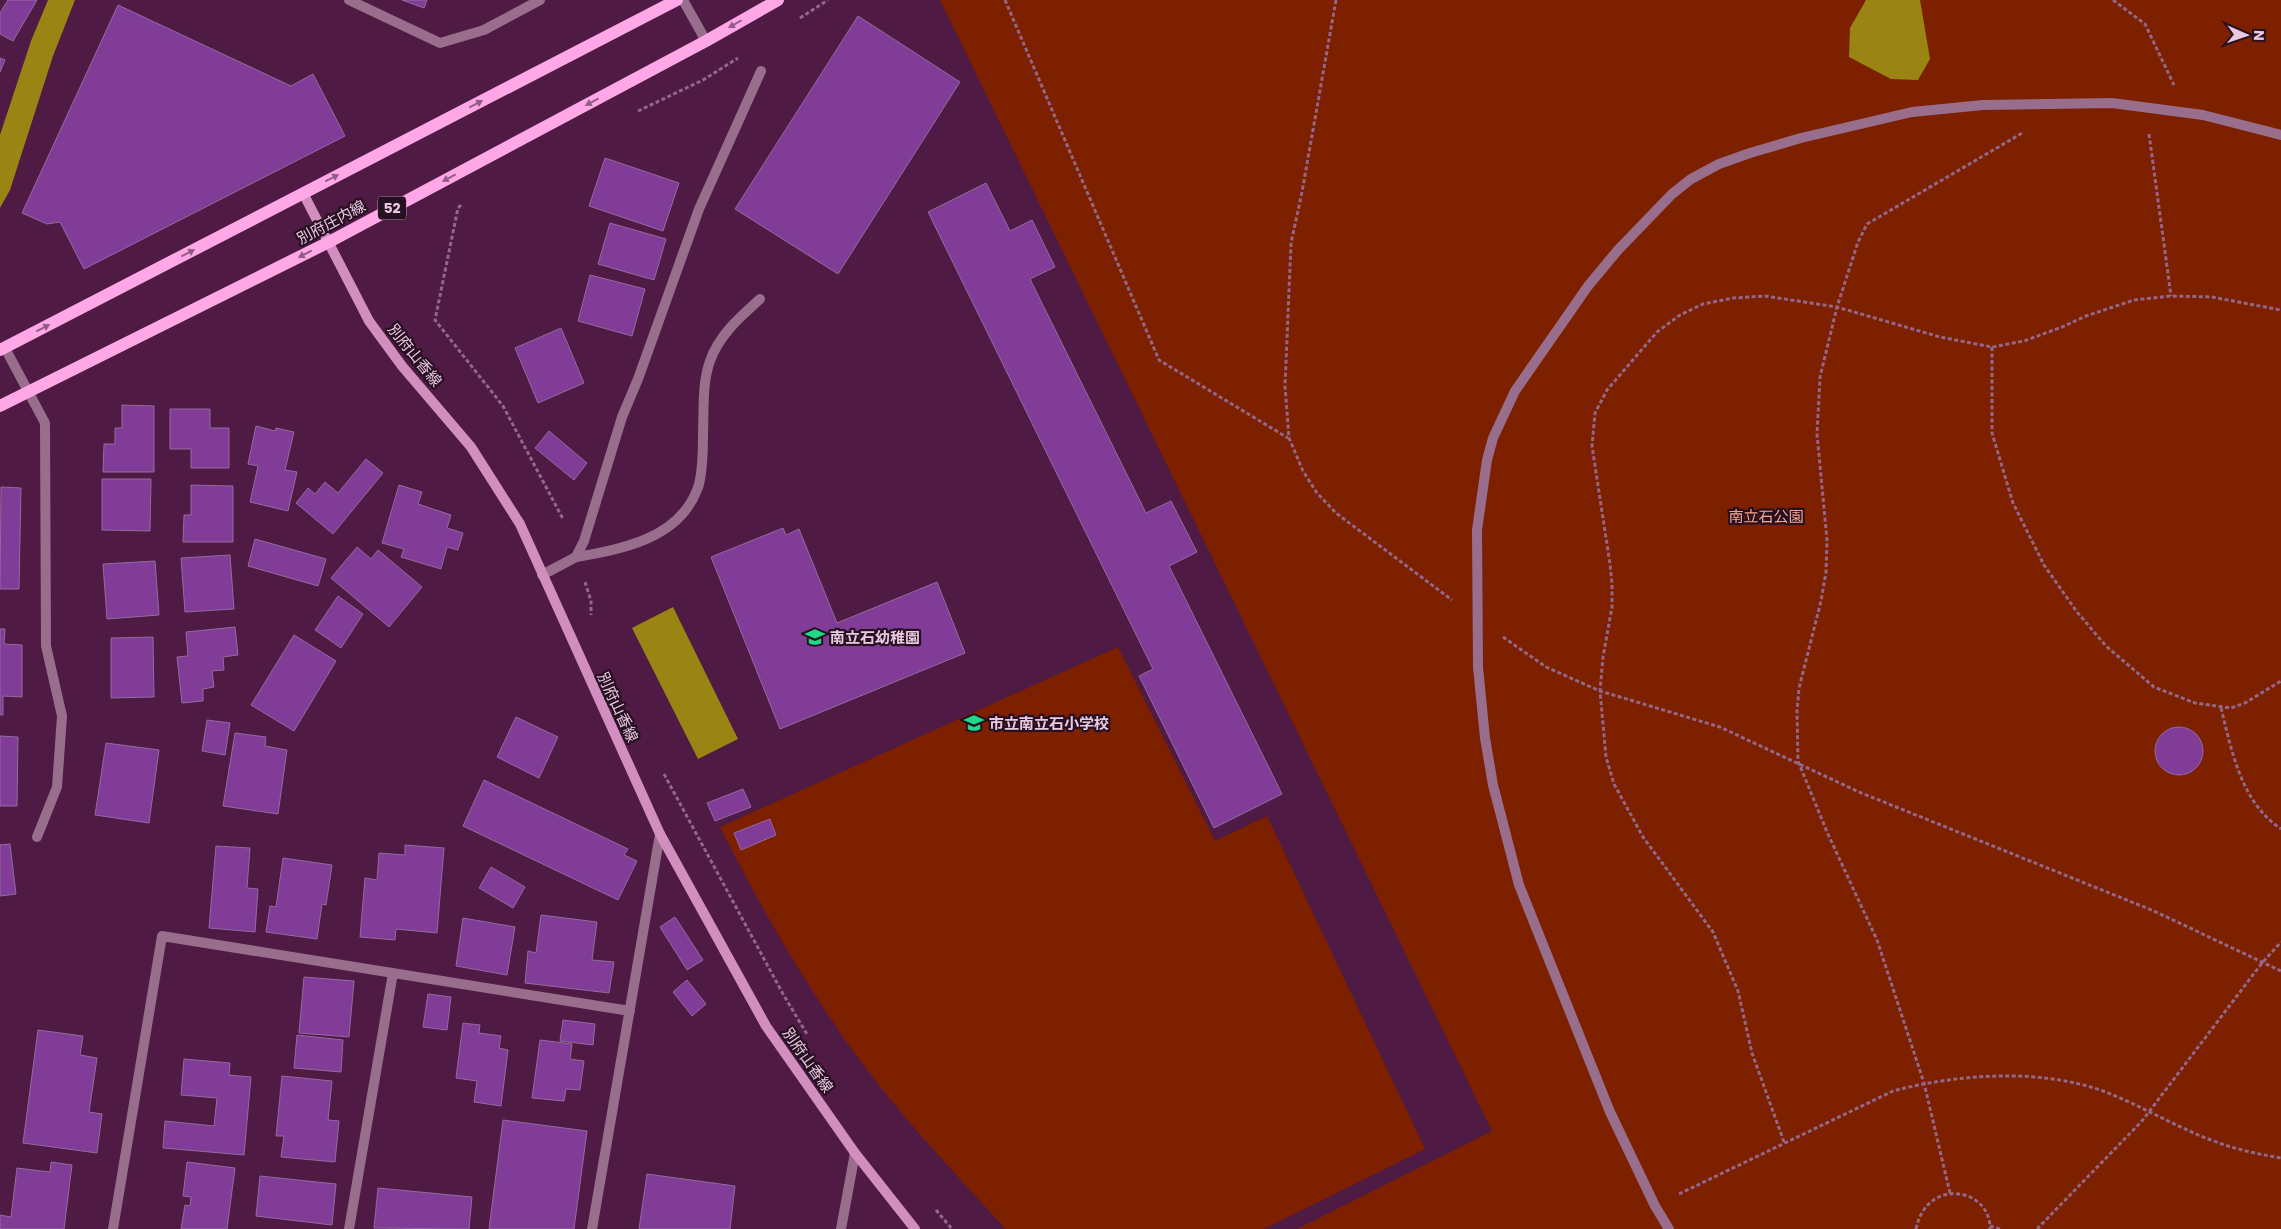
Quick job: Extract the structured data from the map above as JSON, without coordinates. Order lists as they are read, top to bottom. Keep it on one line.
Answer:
{"streets":{"main road":["52","別府庄内線","別府山香線"]},"crossings":[["別府庄内線","別府山香線"]],"parks":["南立石公園"],"places":{"school or university":["南立石幼稚園","市立南立石小学校"]},"north":"right"}
